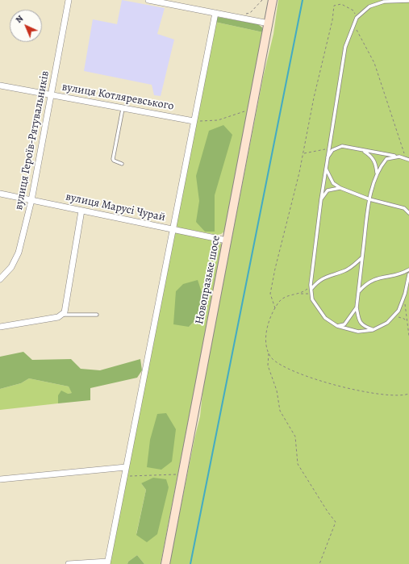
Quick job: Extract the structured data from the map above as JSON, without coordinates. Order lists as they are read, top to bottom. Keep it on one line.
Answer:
{"streets":{"main road":["Новопразьке шосе"],"street":["вулиця Котляревського","вулиця Героїв-Рятувальників","вулиця Марусі Чурай"]},"crossings":[["вулиця Котляревського","вулиця Героїв-Рятувальників"],["вулиця Героїв-Рятувальників","вулиця Марусі Чурай"],["вулиця Марусі Чурай","Новопразьке шосе"]],"north":"top left"}
